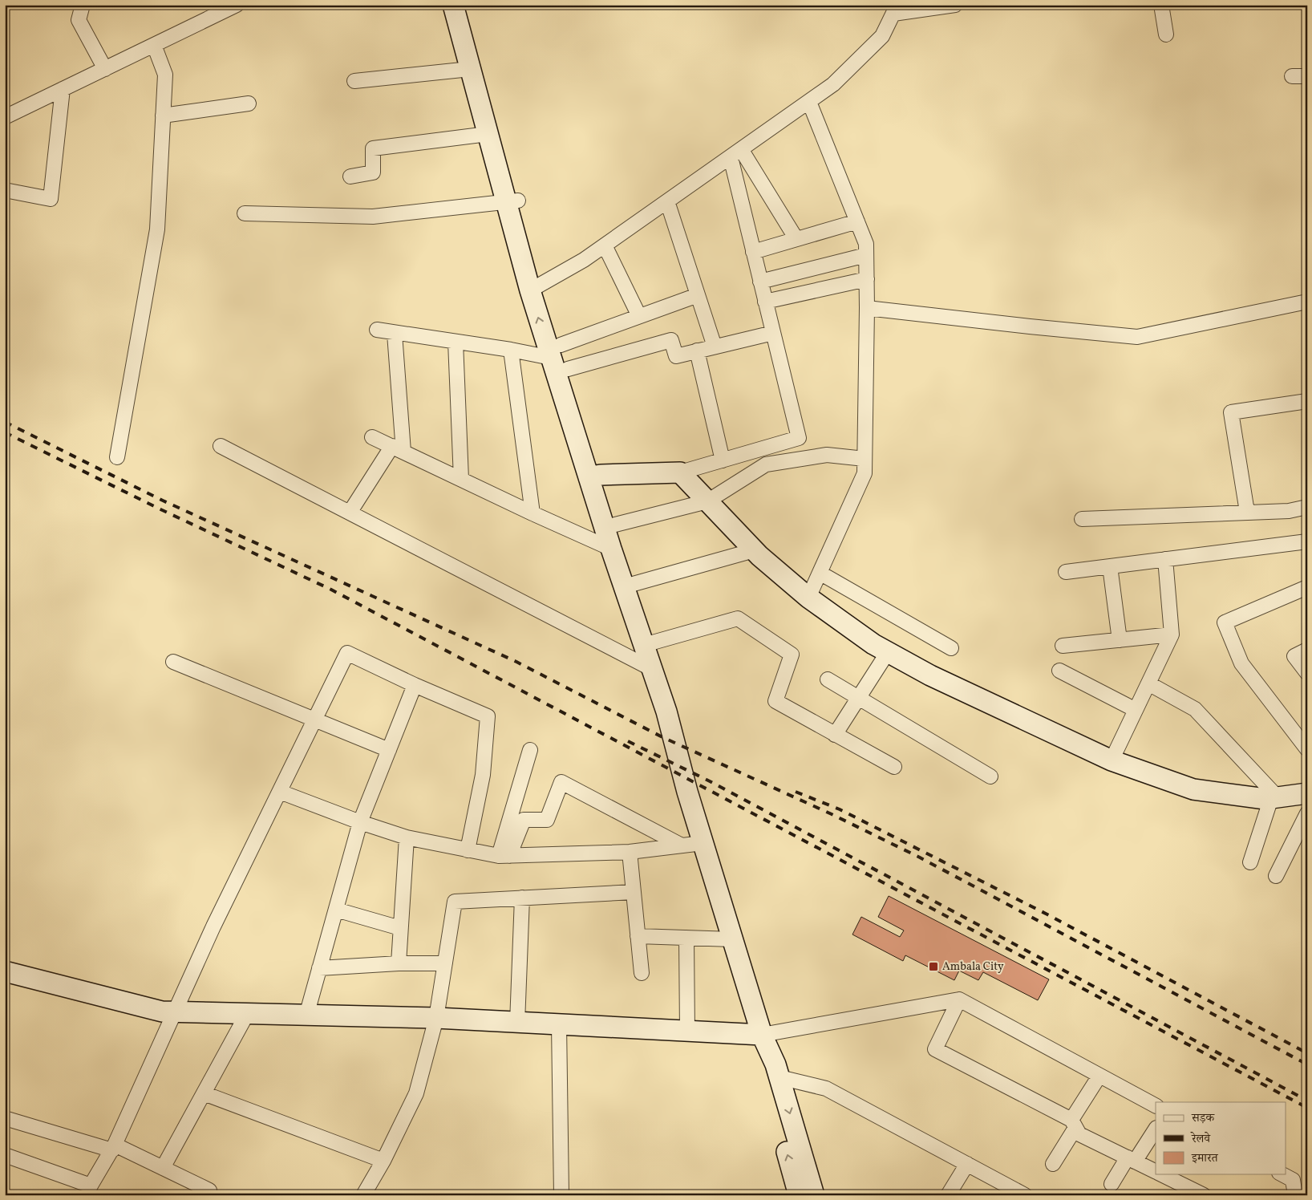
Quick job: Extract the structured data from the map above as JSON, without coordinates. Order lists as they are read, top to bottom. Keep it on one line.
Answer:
{"places":{"transit":["Ambala City"]},"legend":["सड़क","रेलवे","इमारत"]}
